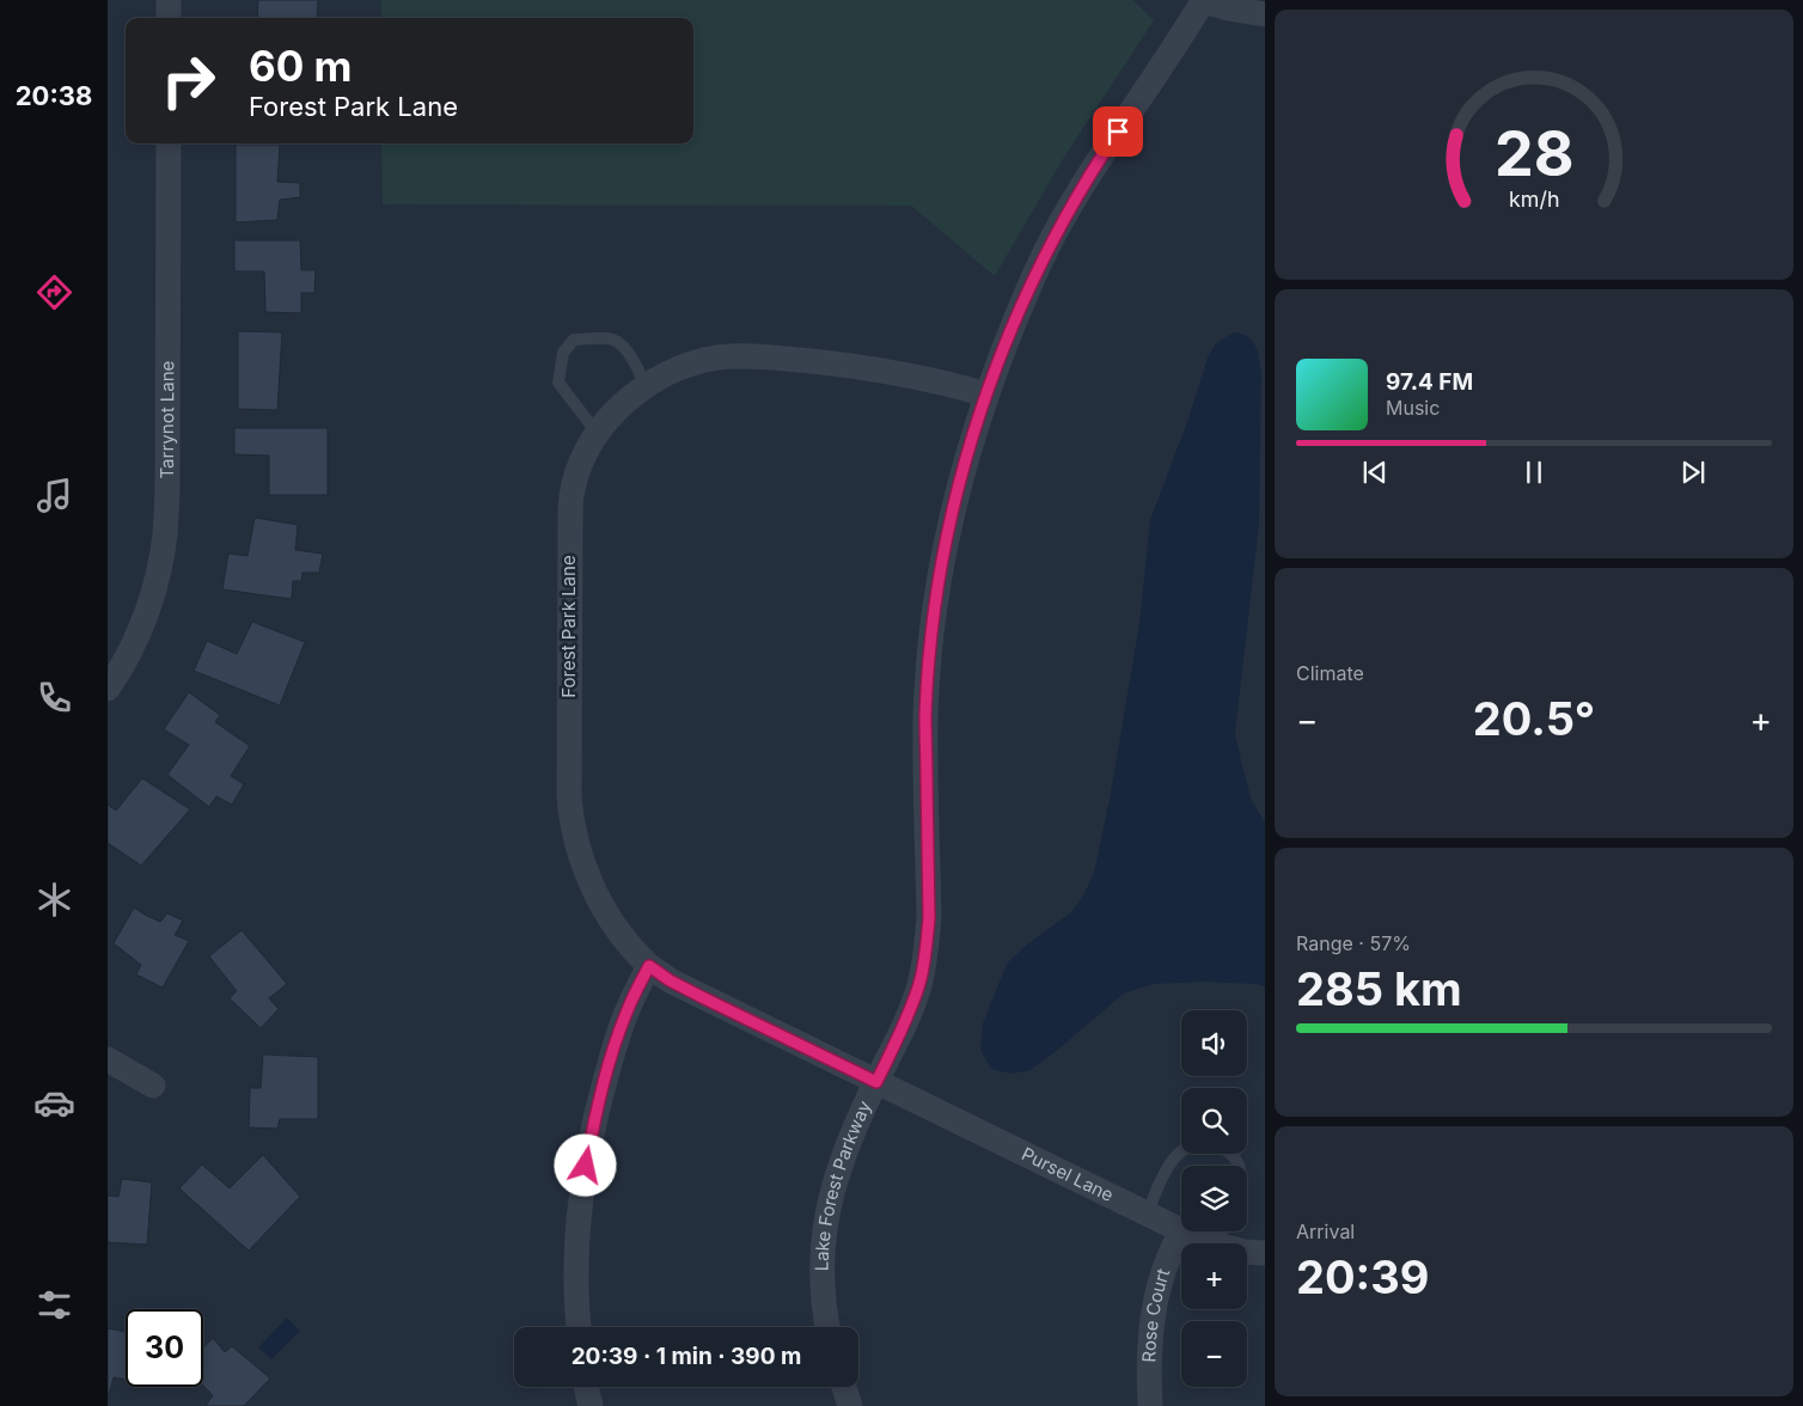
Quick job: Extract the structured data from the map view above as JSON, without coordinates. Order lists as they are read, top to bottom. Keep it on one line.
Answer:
{"streets":{"street":["Tarrynot Lane","Forest Park Lane","Pursel Lane","Lake Forest Parkway","Rose Court"]},"crossings":[["Forest Park Lane","Pursel Lane"],["Forest Park Lane","Lake Forest Parkway"],["Pursel Lane","Lake Forest Parkway"],["Pursel Lane","Rose Court"]],"page":{"tabs":"20:38","turn":["60 m","Forest Park Lane"],"song":["97.4 FM","Music"],"tile":["Climate",["Range · 57%","285 km"],["Arrival","20:39"]],"heat":["−","20.5°","+"],"map_buttons":["+","−"],"limit":"30","trip":"20:39 · 1 min · 390 m","gauge":["28","km/h"]}}
